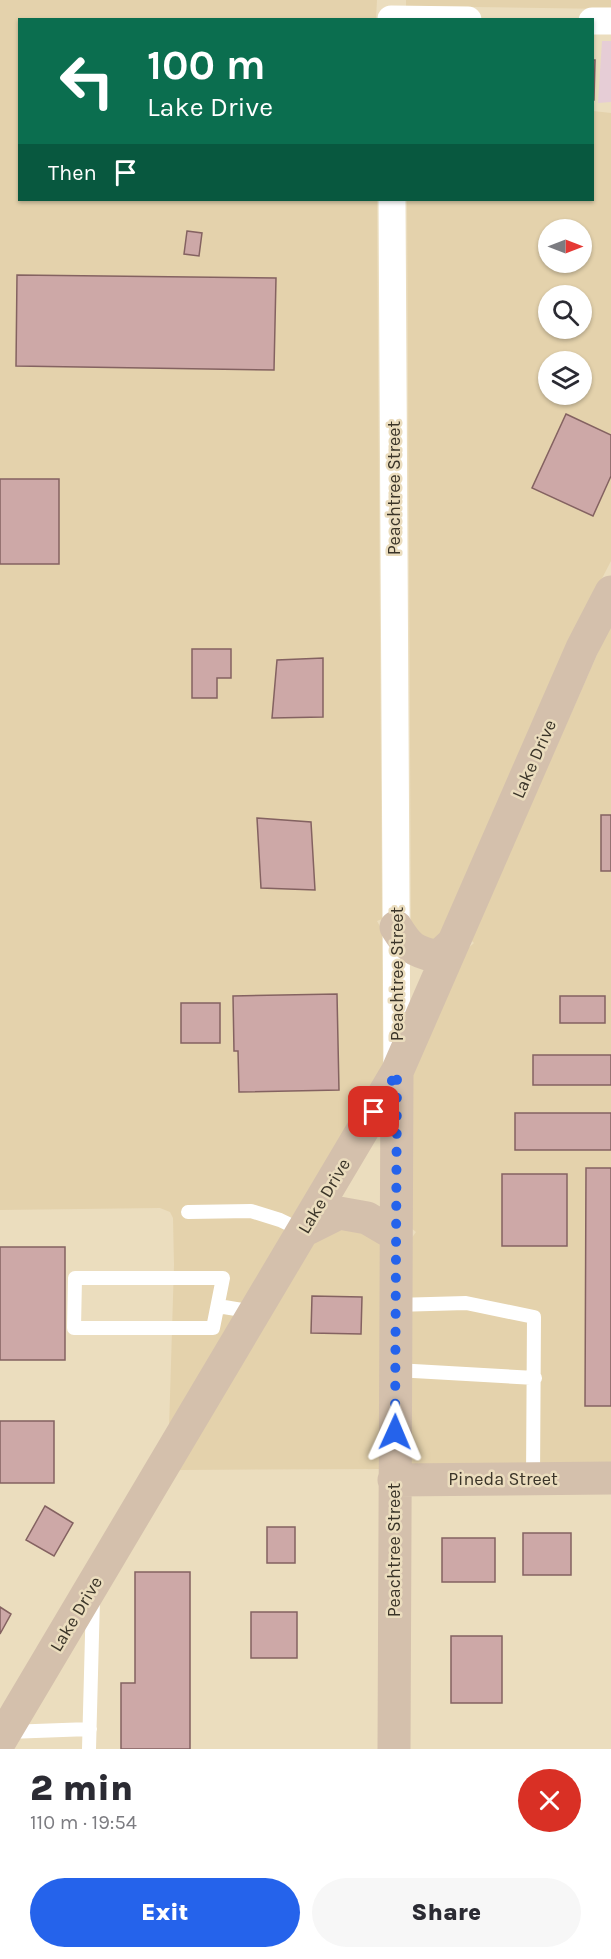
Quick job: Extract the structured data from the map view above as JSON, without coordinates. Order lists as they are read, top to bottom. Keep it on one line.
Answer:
{"streets":{"street":["Peachtree Street","Lake Drive","Pineda Street"]},"crossings":[["Peachtree Street","Lake Drive"],["Peachtree Street","Pineda Street"]],"north":"right","page":{"turn":["100 m","Lake Drive"],"then":"Then","heading":["2 min","110 m · 19:54"],"buttons":["Exit","Share"]}}
